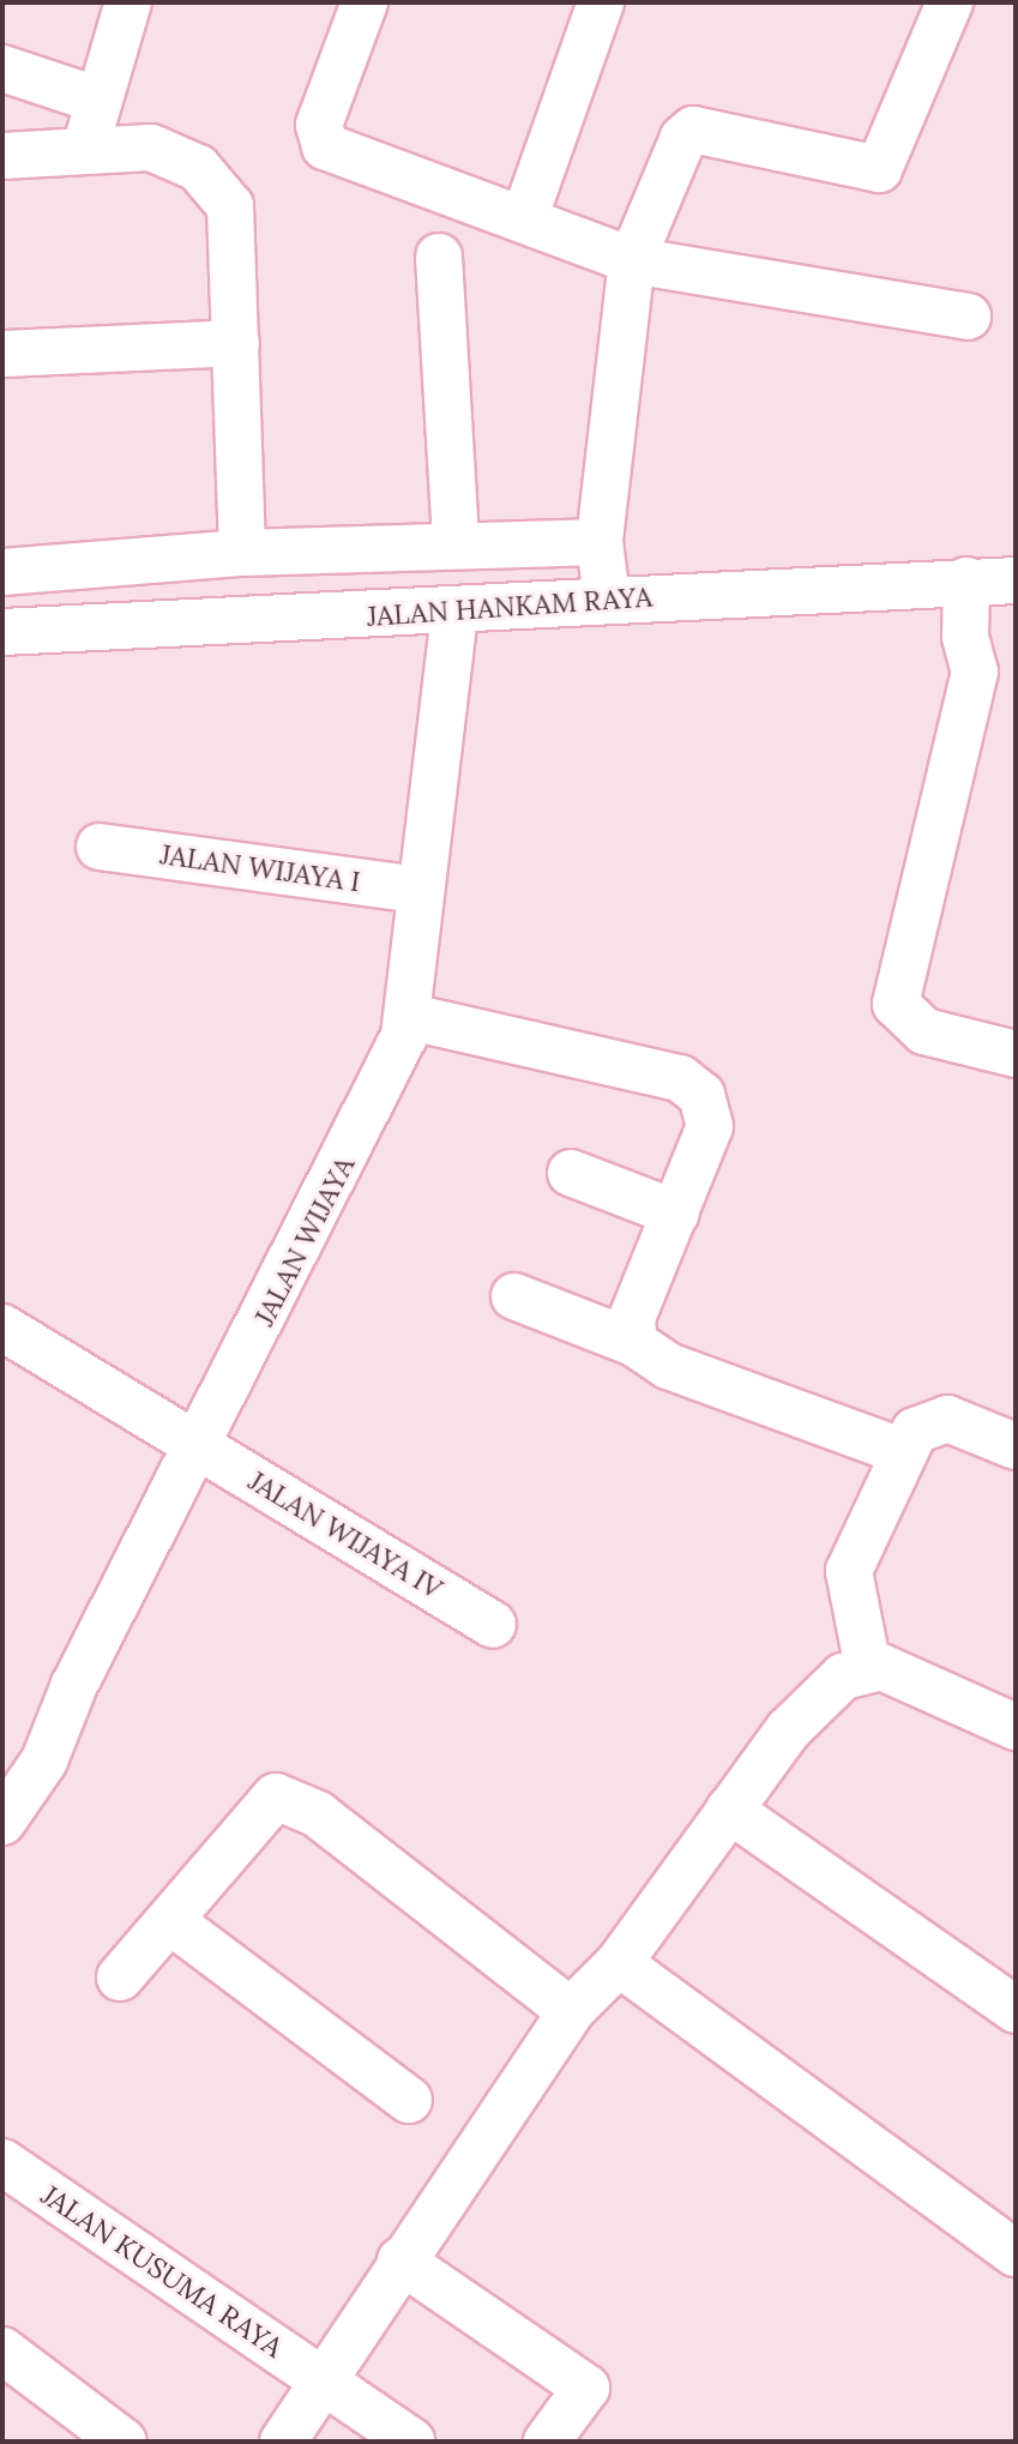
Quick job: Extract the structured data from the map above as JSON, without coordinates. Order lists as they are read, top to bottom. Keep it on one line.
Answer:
{"streets":{"street":["JALAN HANKAM RAYA","JALAN WIJAYA I","JALAN WIJAYA","JALAN WIJAYA IV","JALAN KUSUMA RAYA"]},"crossings":[["JALAN HANKAM RAYA","JALAN WIJAYA"],["JALAN WIJAYA I","JALAN WIJAYA"],["JALAN WIJAYA","JALAN WIJAYA IV"]]}
